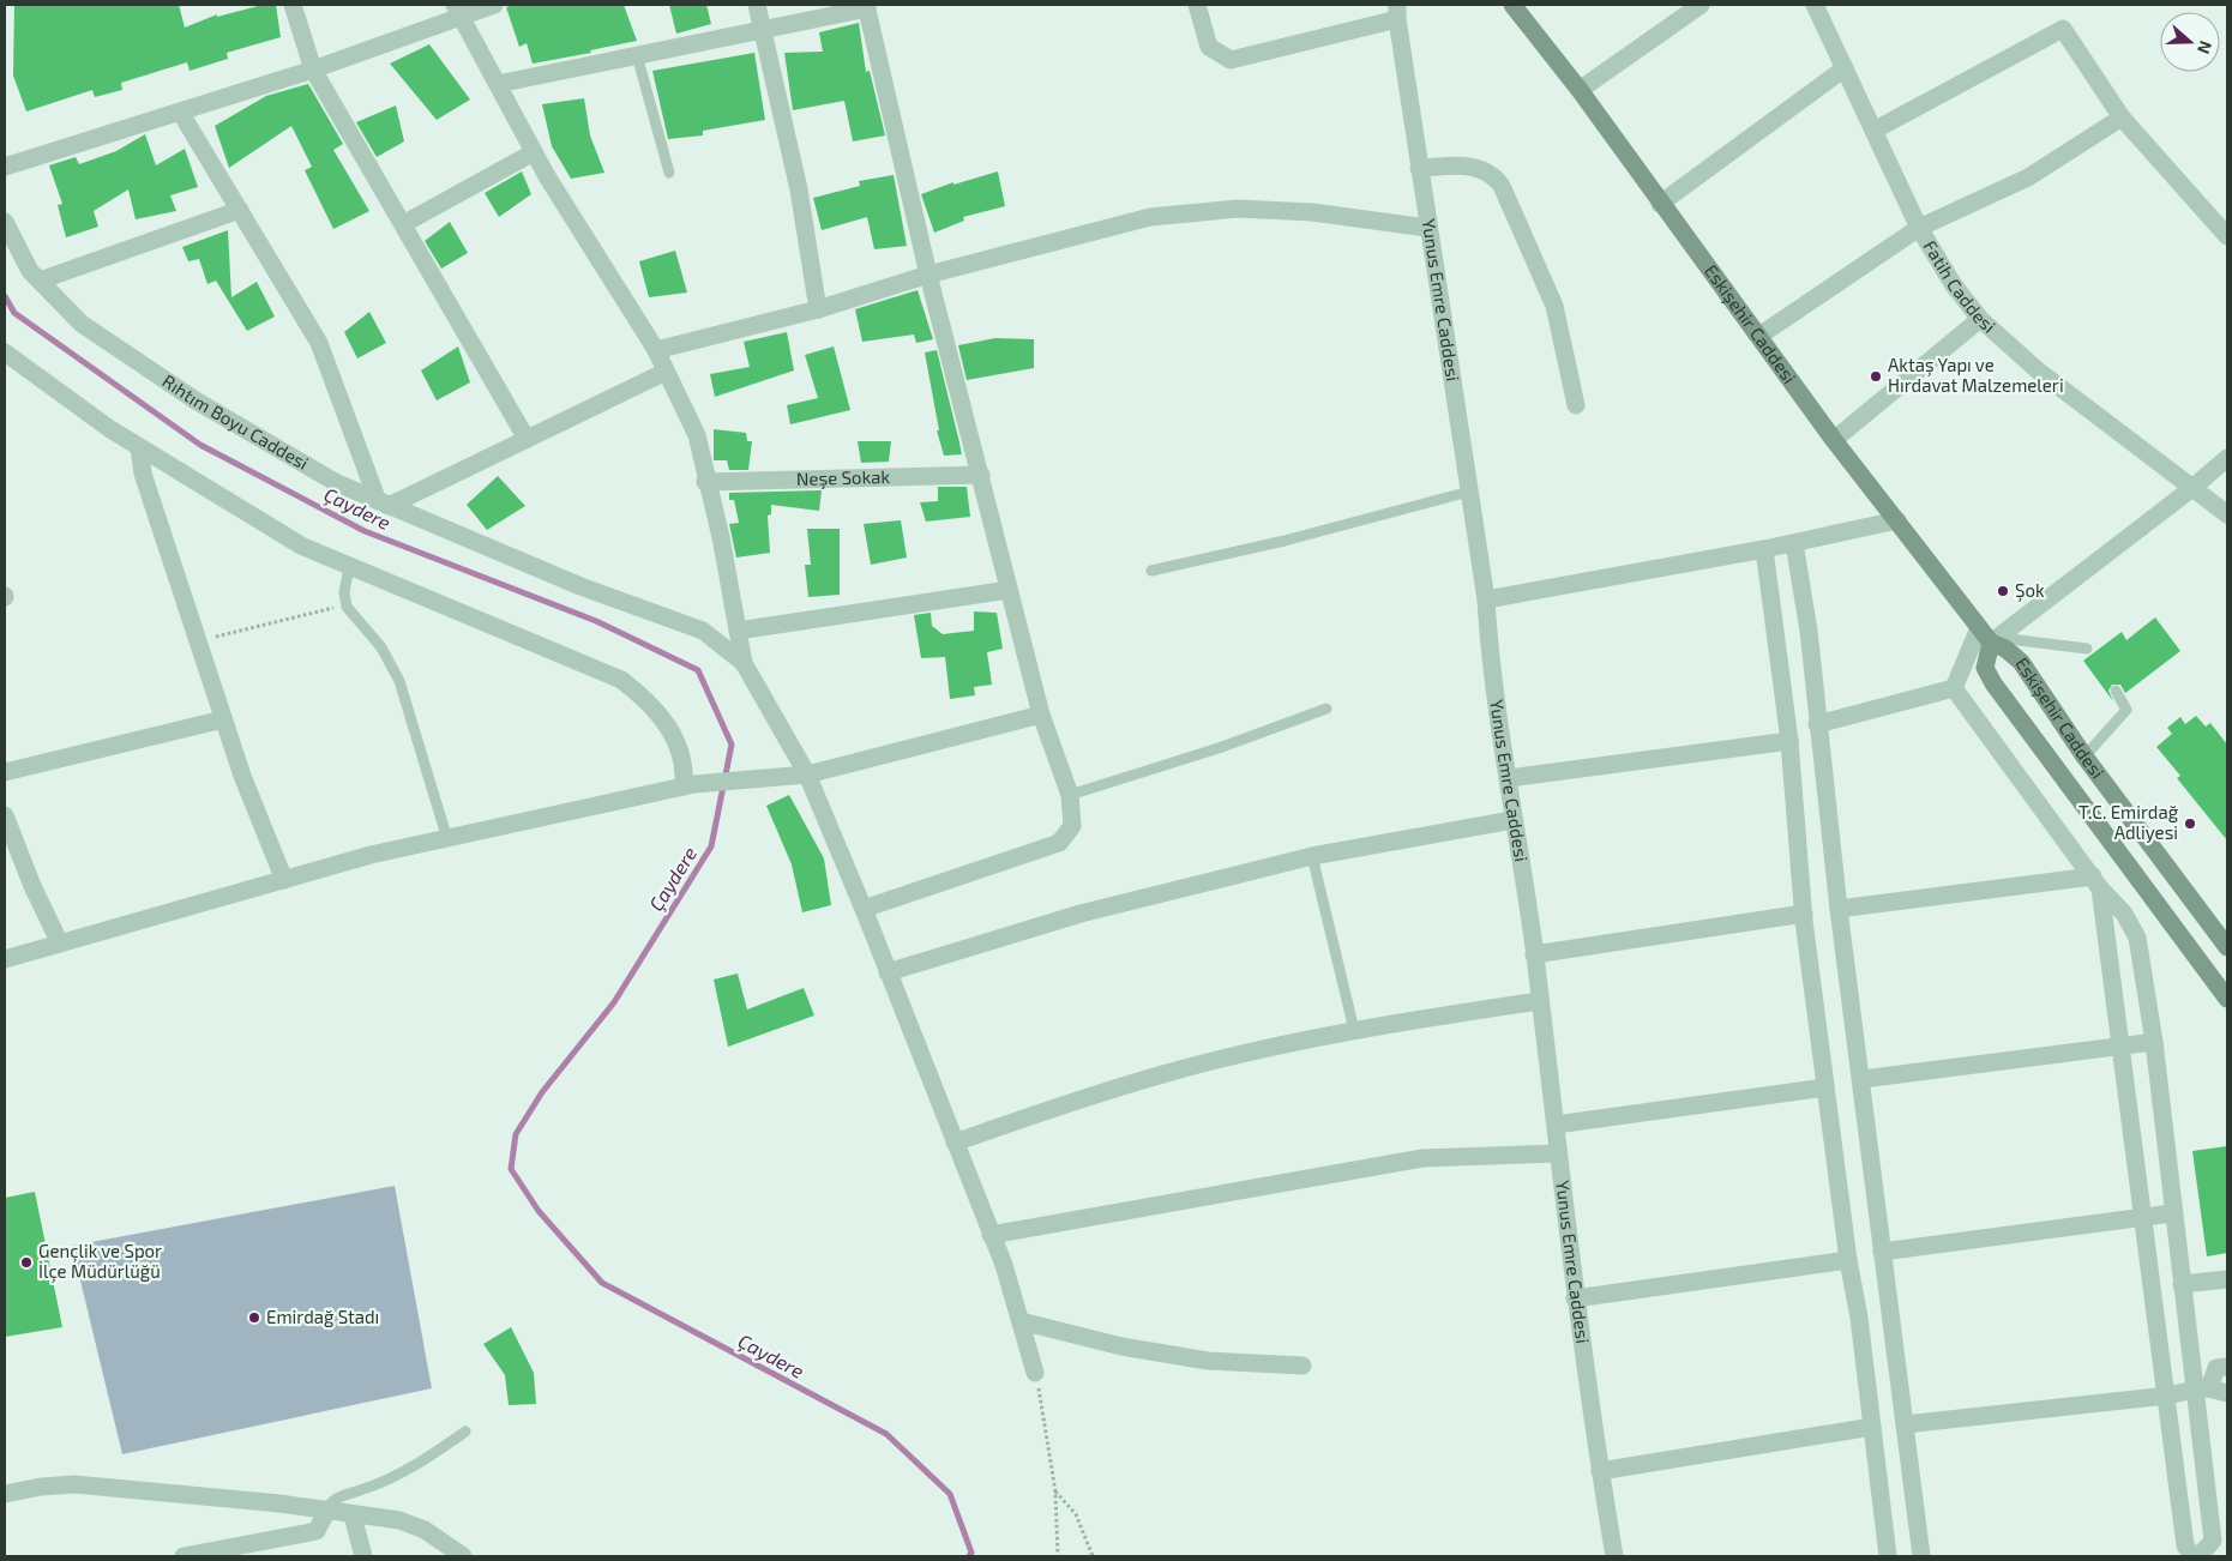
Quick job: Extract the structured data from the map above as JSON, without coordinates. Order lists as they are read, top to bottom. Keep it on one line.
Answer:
{"streets":{"main road":["Eskişehir Caddesi"],"street":["Fatih Caddesi","Yunus Emre Caddesi","Rıhtım Boyu Caddesi","Neşe Sokak"]},"water":["Çaydere"],"places":["Aktaş Yapı ve Hırdavat Malzemeleri","Şok","T.C. Emirdağ Adliyesi","Gençlik ve Spor İlçe Müdürlüğü","Emirdağ Stadı"],"north":"right"}
